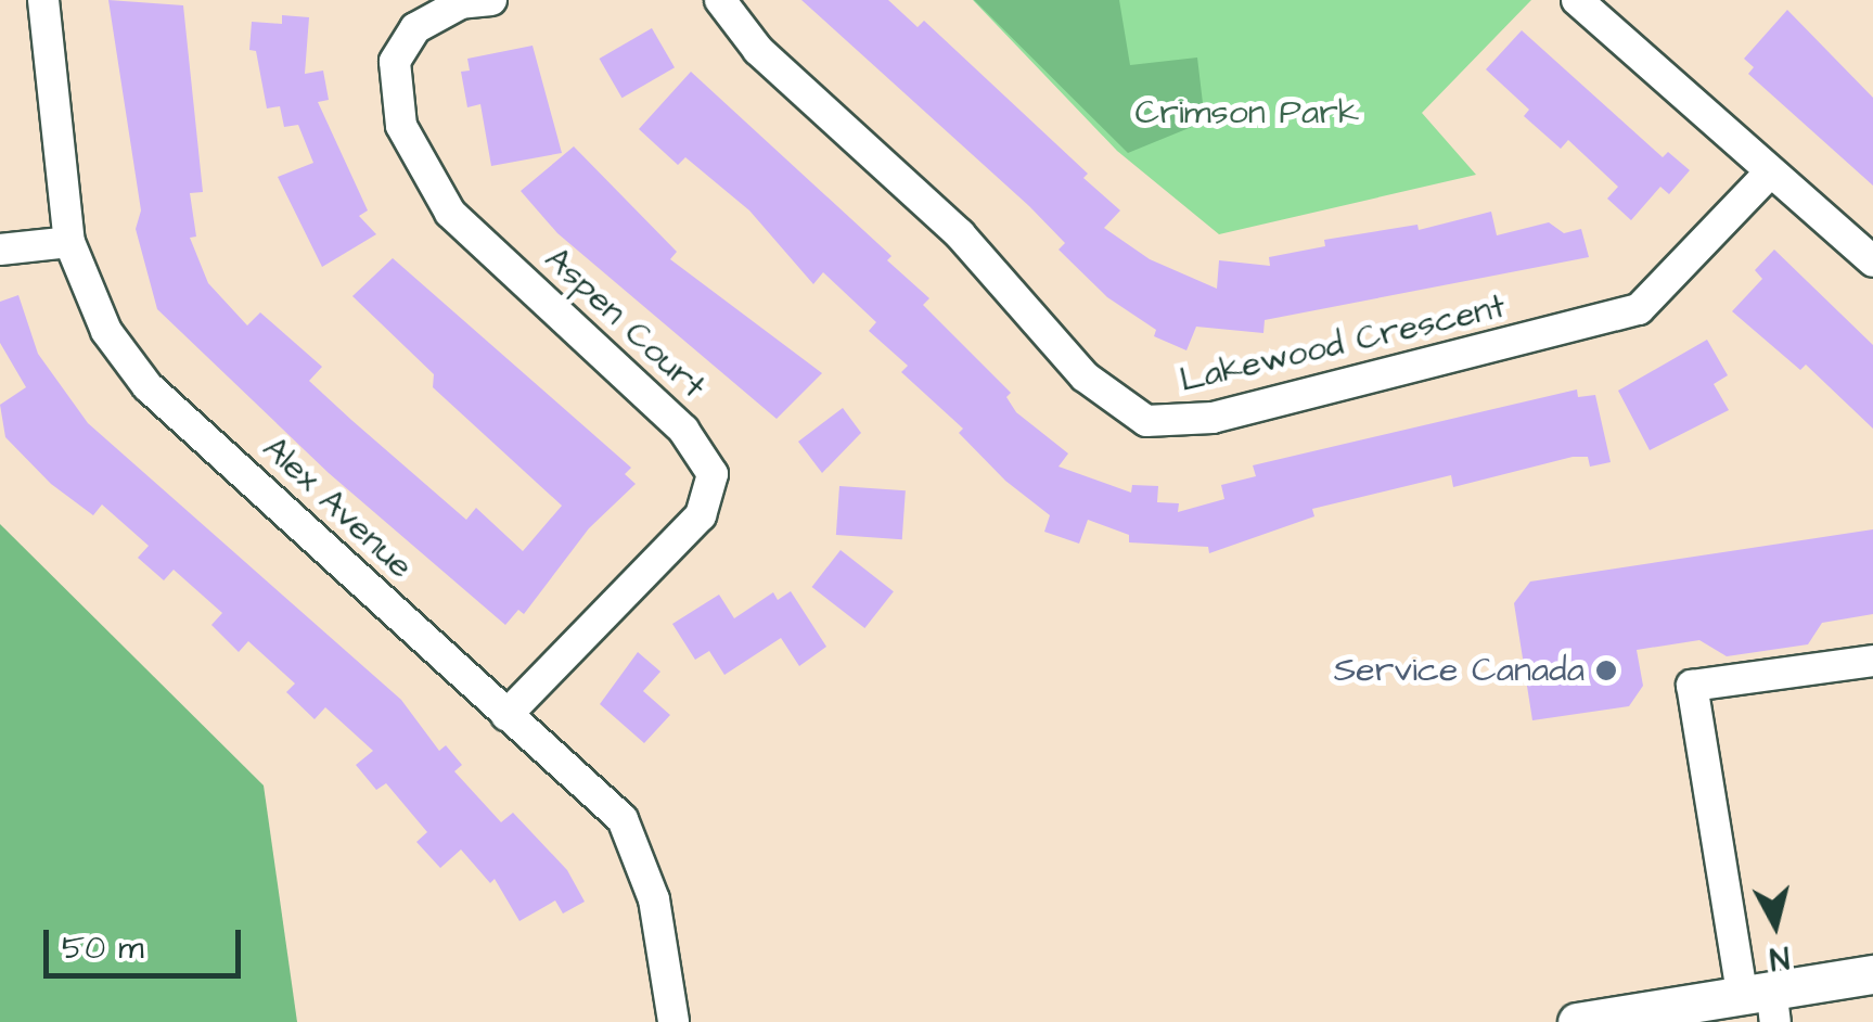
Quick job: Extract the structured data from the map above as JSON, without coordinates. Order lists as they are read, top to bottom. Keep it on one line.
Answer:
{"streets":{"street":["Aspen Court","Lakewood Crescent","Alex Avenue"]},"crossings":[["Aspen Court","Alex Avenue"]],"parks":["Crimson Park"],"places":["Service Canada"],"scale_bar":"50 m","north":"bottom"}
